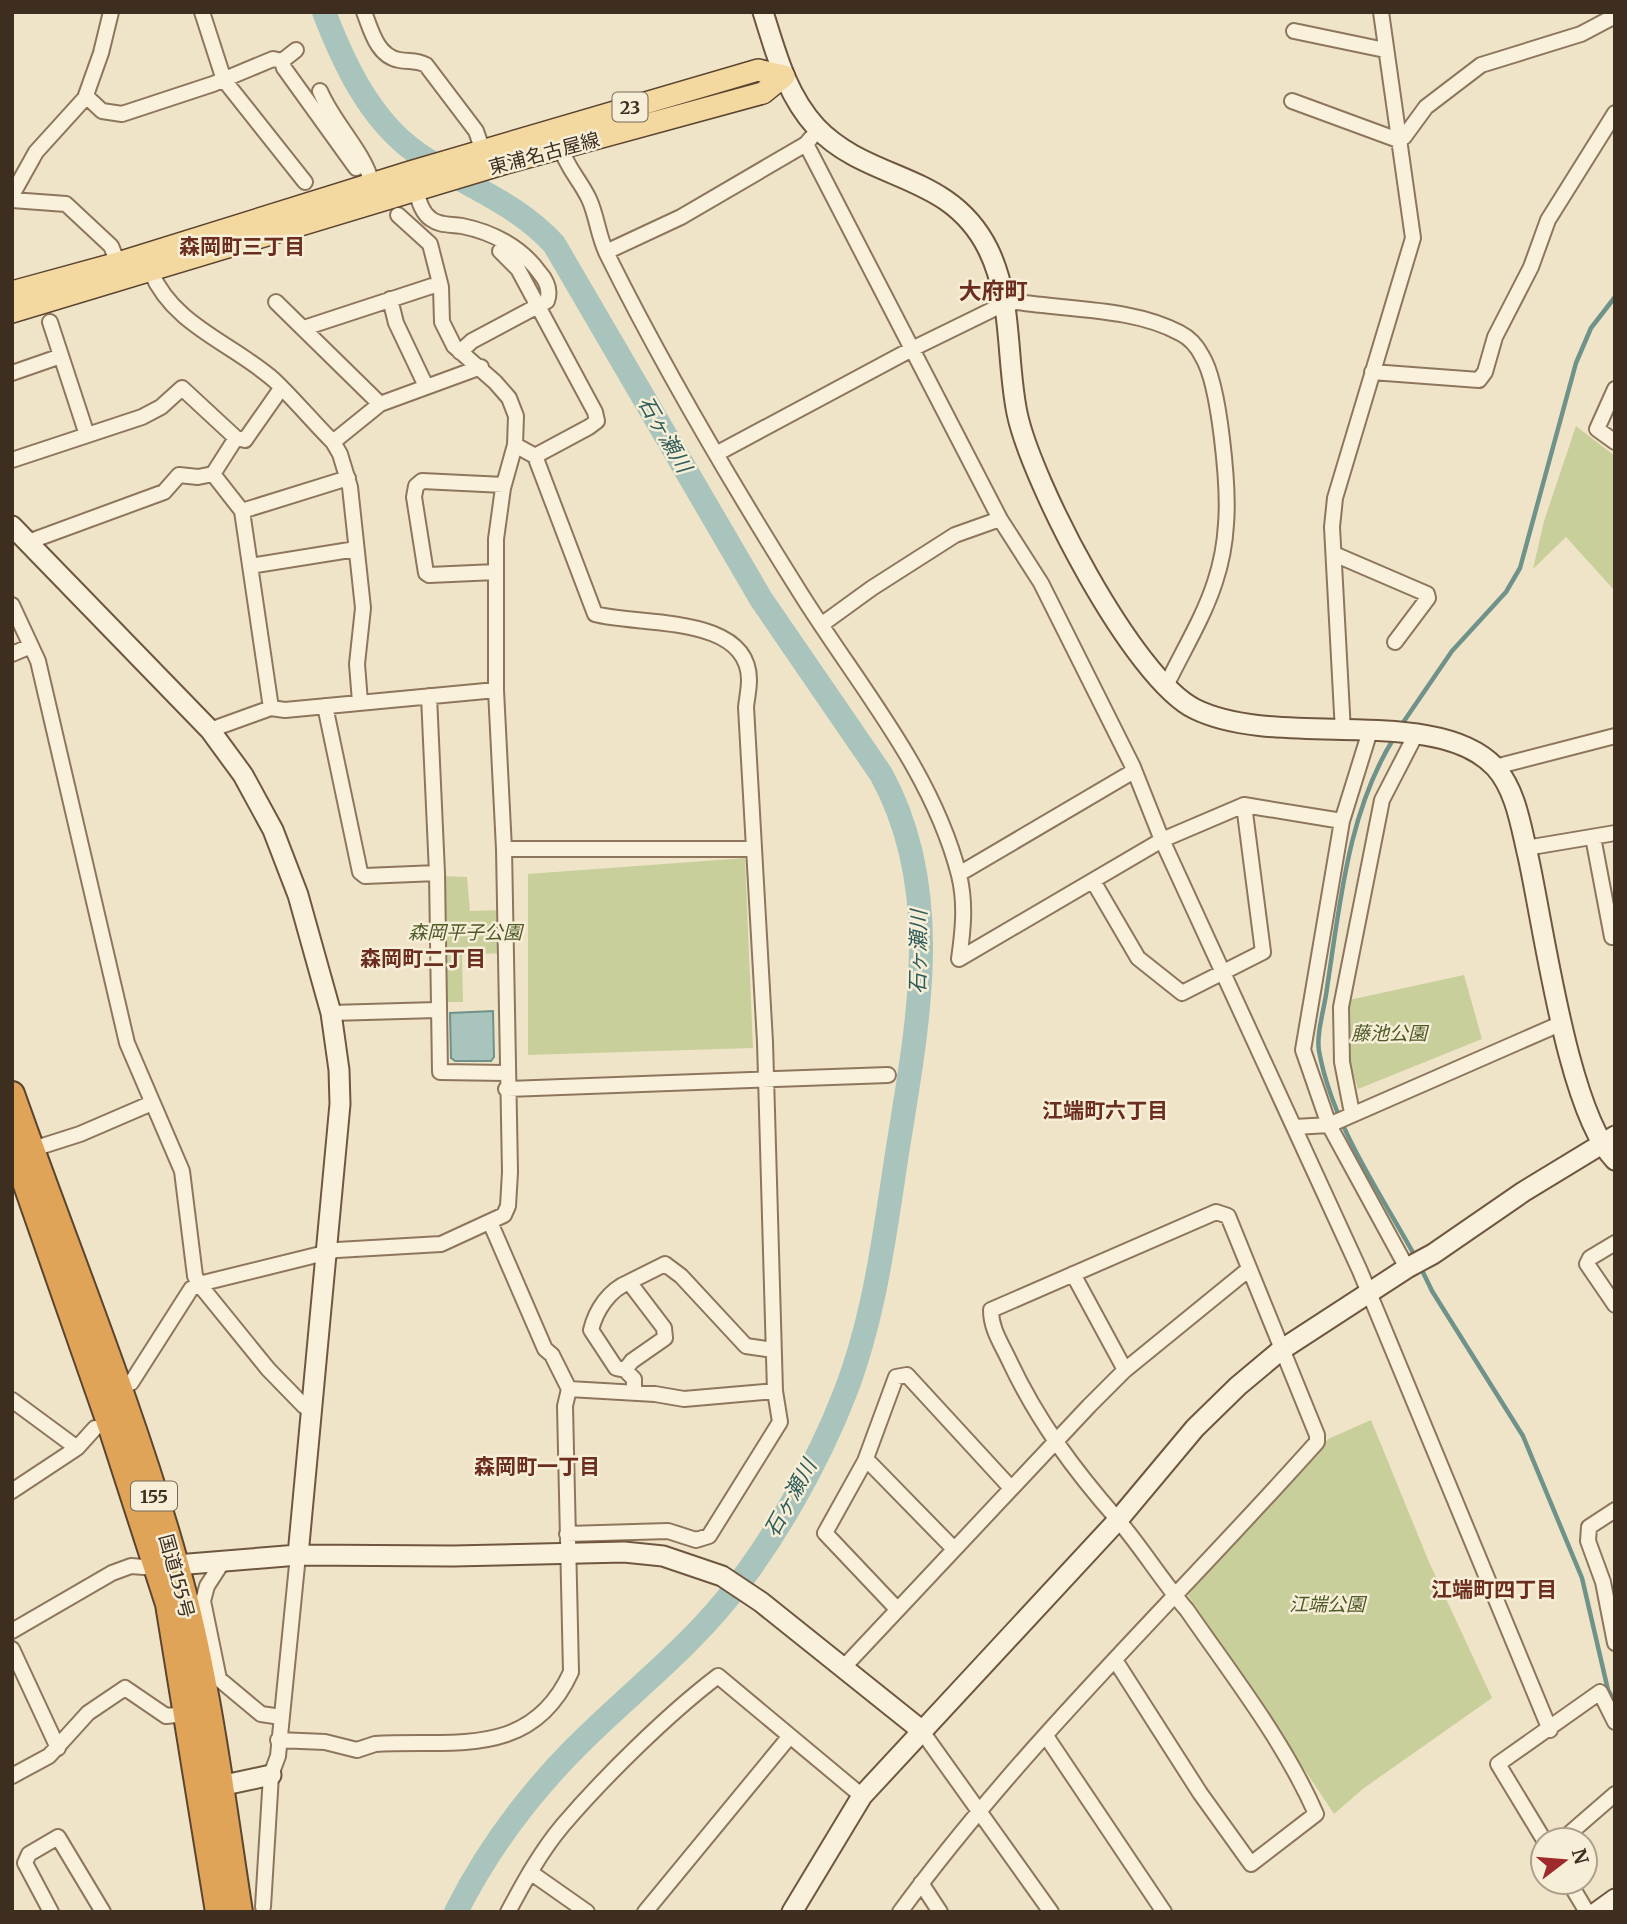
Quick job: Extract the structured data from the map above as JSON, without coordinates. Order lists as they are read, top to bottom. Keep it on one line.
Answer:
{"streets":{"highway":["155","国道155号"],"main road":["23","東浦名古屋線"]},"districts":["森岡町三丁目","大府町","森岡町二丁目","江端町六丁目","森岡町一丁目","江端町四丁目"],"water":["石ヶ瀬川"],"parks":["森岡平子公園","藤池公園","江端公園"],"north":"right"}
